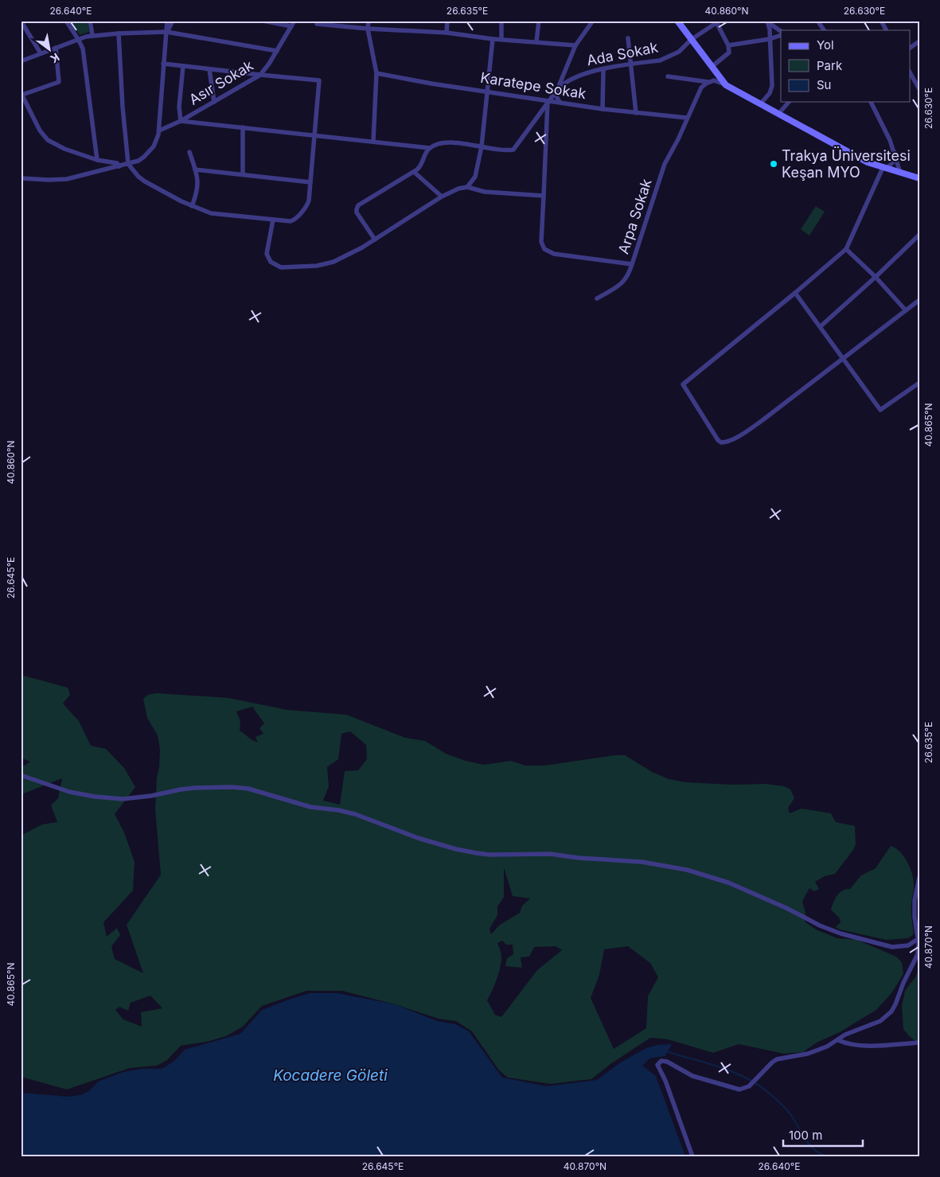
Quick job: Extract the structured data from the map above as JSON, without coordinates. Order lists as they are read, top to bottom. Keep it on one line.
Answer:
{"streets":{"street":["Ada Sokak","Asır Sokak","Karatepe Sokak","Arpa Sokak"]},"crossings":[["Karatepe Sokak","Arpa Sokak"]],"water":["Kocadere Göleti"],"places":["Trakya Üniversitesi Keşan MYO"],"legend":["Yol","Park","Su"],"scale_bar":"100 m","north":"bottom right","coordinates":["26.640°E","26.635°E","40.860°N","26.630°E","40.865°N","26.645°E","40.870°N"]}
